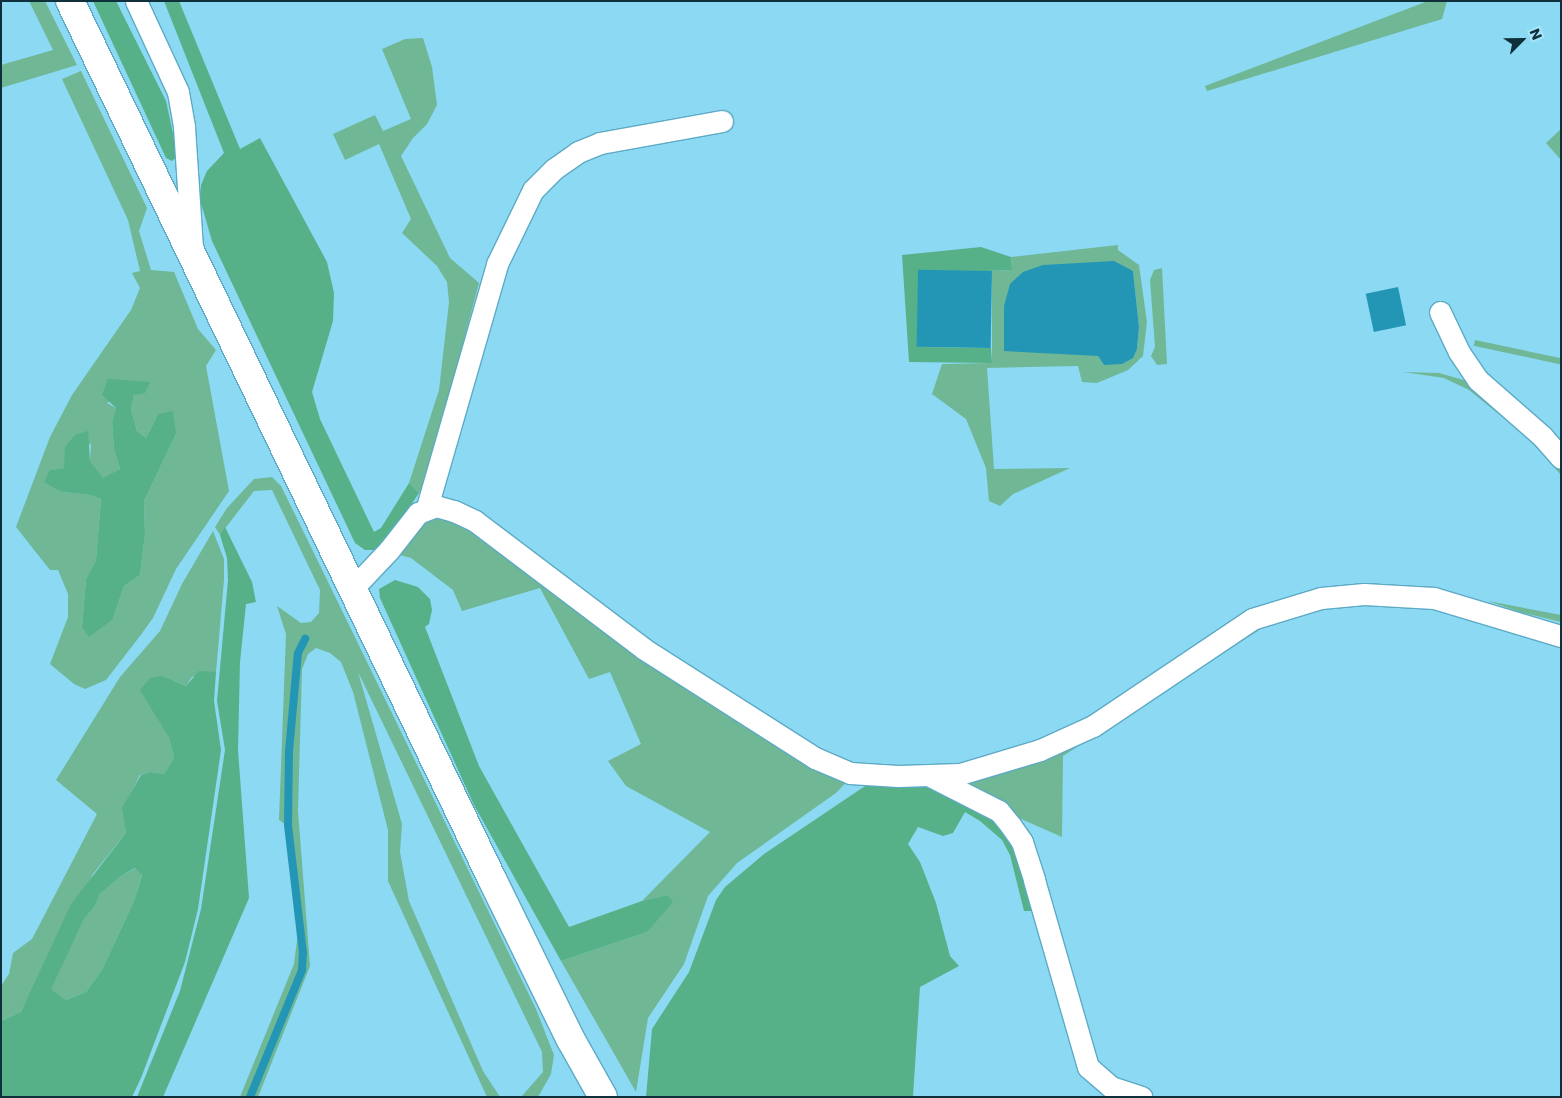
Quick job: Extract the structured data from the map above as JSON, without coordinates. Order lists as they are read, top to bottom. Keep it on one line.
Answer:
{"north":"top right"}
